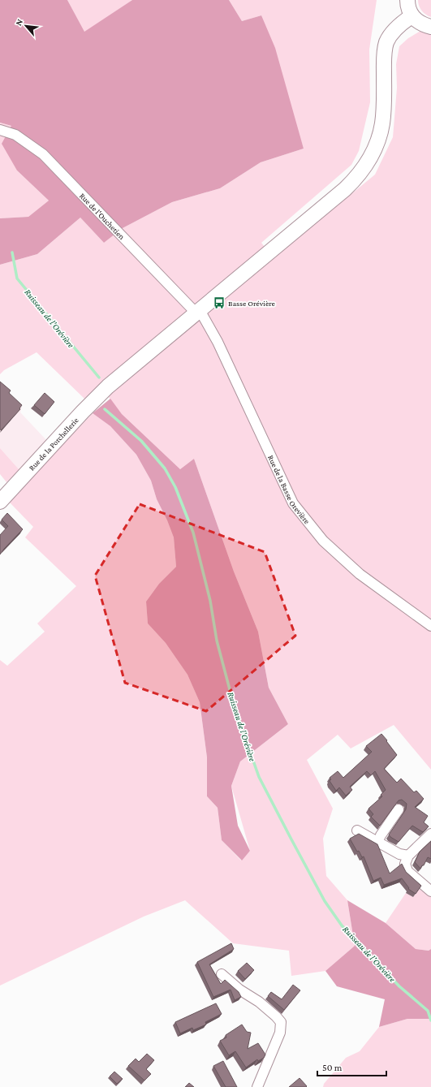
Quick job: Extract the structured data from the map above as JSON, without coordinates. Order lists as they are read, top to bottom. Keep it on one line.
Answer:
{"streets":{"street":["Rue de l'Ouchetien","Rue de la Porchellerie","Rue de la Basse Orevière"]},"crossings":[["Rue de l'Ouchetien","Rue de la Porchellerie"],["Rue de l'Ouchetien","Rue de la Basse Orevière"],["Rue de la Porchellerie","Rue de la Basse Orevière"]],"water":["Ruisseau de l'Orévière"],"places":{"bus stop":["Basse Orévière"]},"scale_bar":"50 m","north":"top left"}
